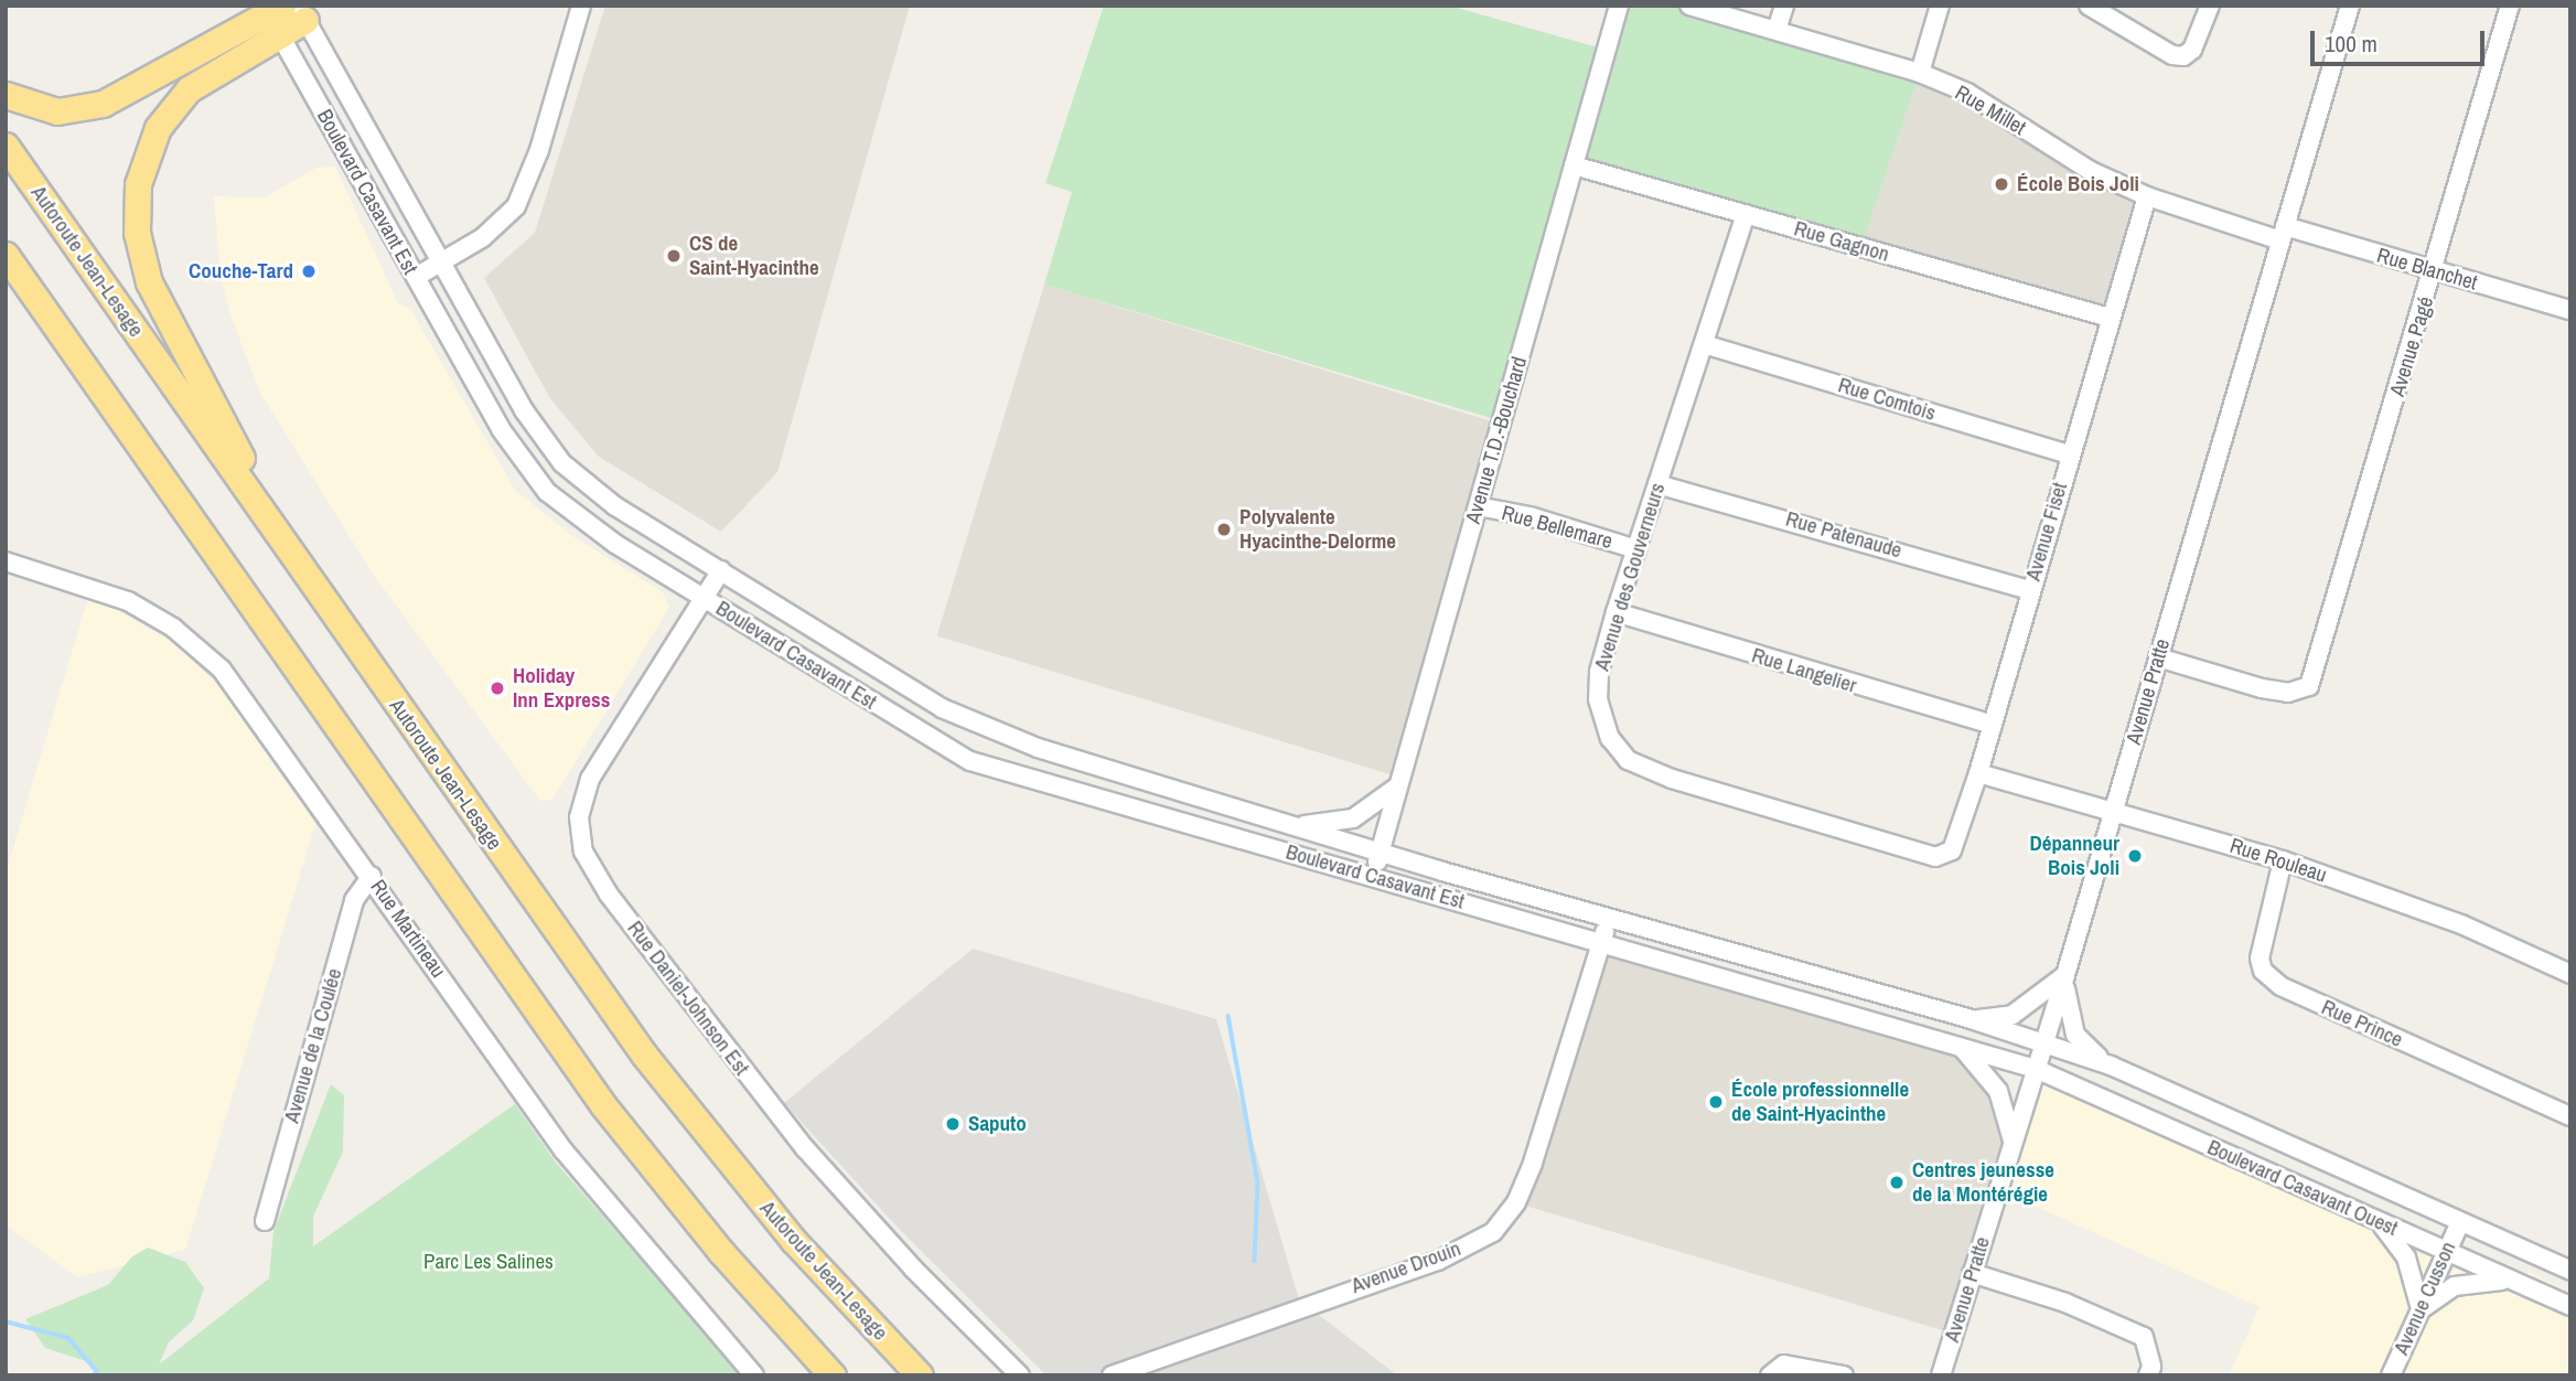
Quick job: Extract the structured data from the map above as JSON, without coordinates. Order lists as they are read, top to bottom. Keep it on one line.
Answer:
{"streets":{"highway":["Autoroute Jean-Lesage"],"street":["Rue Millet","Boulevard Casavant Est","Rue Gagnon","Rue Blanchet","Avenue Pagé","Rue Comtois","Avenue T.D.-Bouchard","Rue Bellemare","Avenue Fiset","Rue Patenaude","Avenue des Gouverneurs","Rue Langelier","Avenue Pratte","Rue Rouleau","Rue Martineau","Rue Daniel-Johnson Est","Rue Prince","Avenue de la Coulée","Boulevard Casavant Ouest","Avenue Drouin","Avenue Cusson"]},"crossings":[["Rue Millet","Rue Blanchet"],["Rue Millet","Avenue Fiset"],["Rue Millet","Avenue Pratte"],["Boulevard Casavant Est","Avenue T.D.-Bouchard"],["Boulevard Casavant Est","Avenue Pratte"],["Boulevard Casavant Est","Rue Daniel-Johnson Est"],["Boulevard Casavant Est","Boulevard Casavant Ouest"],["Boulevard Casavant Est","Avenue Drouin"],["Rue Gagnon","Avenue T.D.-Bouchard"],["Rue Gagnon","Avenue Fiset"],["Rue Gagnon","Avenue des Gouverneurs"],["Rue Blanchet","Avenue Pagé"],["Rue Blanchet","Avenue Pratte"],["Avenue Pagé","Avenue Pratte"],["Rue Comtois","Avenue Fiset"],["Rue Comtois","Avenue des Gouverneurs"],["Avenue T.D.-Bouchard","Rue Bellemare"],["Rue Bellemare","Avenue des Gouverneurs"],["Avenue Fiset","Rue Patenaude"],["Avenue Fiset","Avenue des Gouverneurs"],["Avenue Fiset","Rue Langelier"],["Avenue Fiset","Rue Rouleau"],["Rue Patenaude","Avenue des Gouverneurs"],["Avenue des Gouverneurs","Rue Langelier"],["Avenue Pratte","Rue Rouleau"],["Avenue Pratte","Boulevard Casavant Ouest"],["Rue Rouleau","Rue Prince"],["Rue Martineau","Avenue de la Coulée"],["Boulevard Casavant Ouest","Avenue Cusson"]],"parks":["Parc Les Salines"],"places":["École Bois Joli","CS de Saint-Hyacinthe","Couche-Tard","Polyvalente Hyacinthe-Delorme","Holiday Inn Express","Dépanneur Bois Joli","École professionnelle de Saint-Hyacinthe","Saputo","Centres jeunesse de la Montérégie"],"scale_bar":"100 m"}
